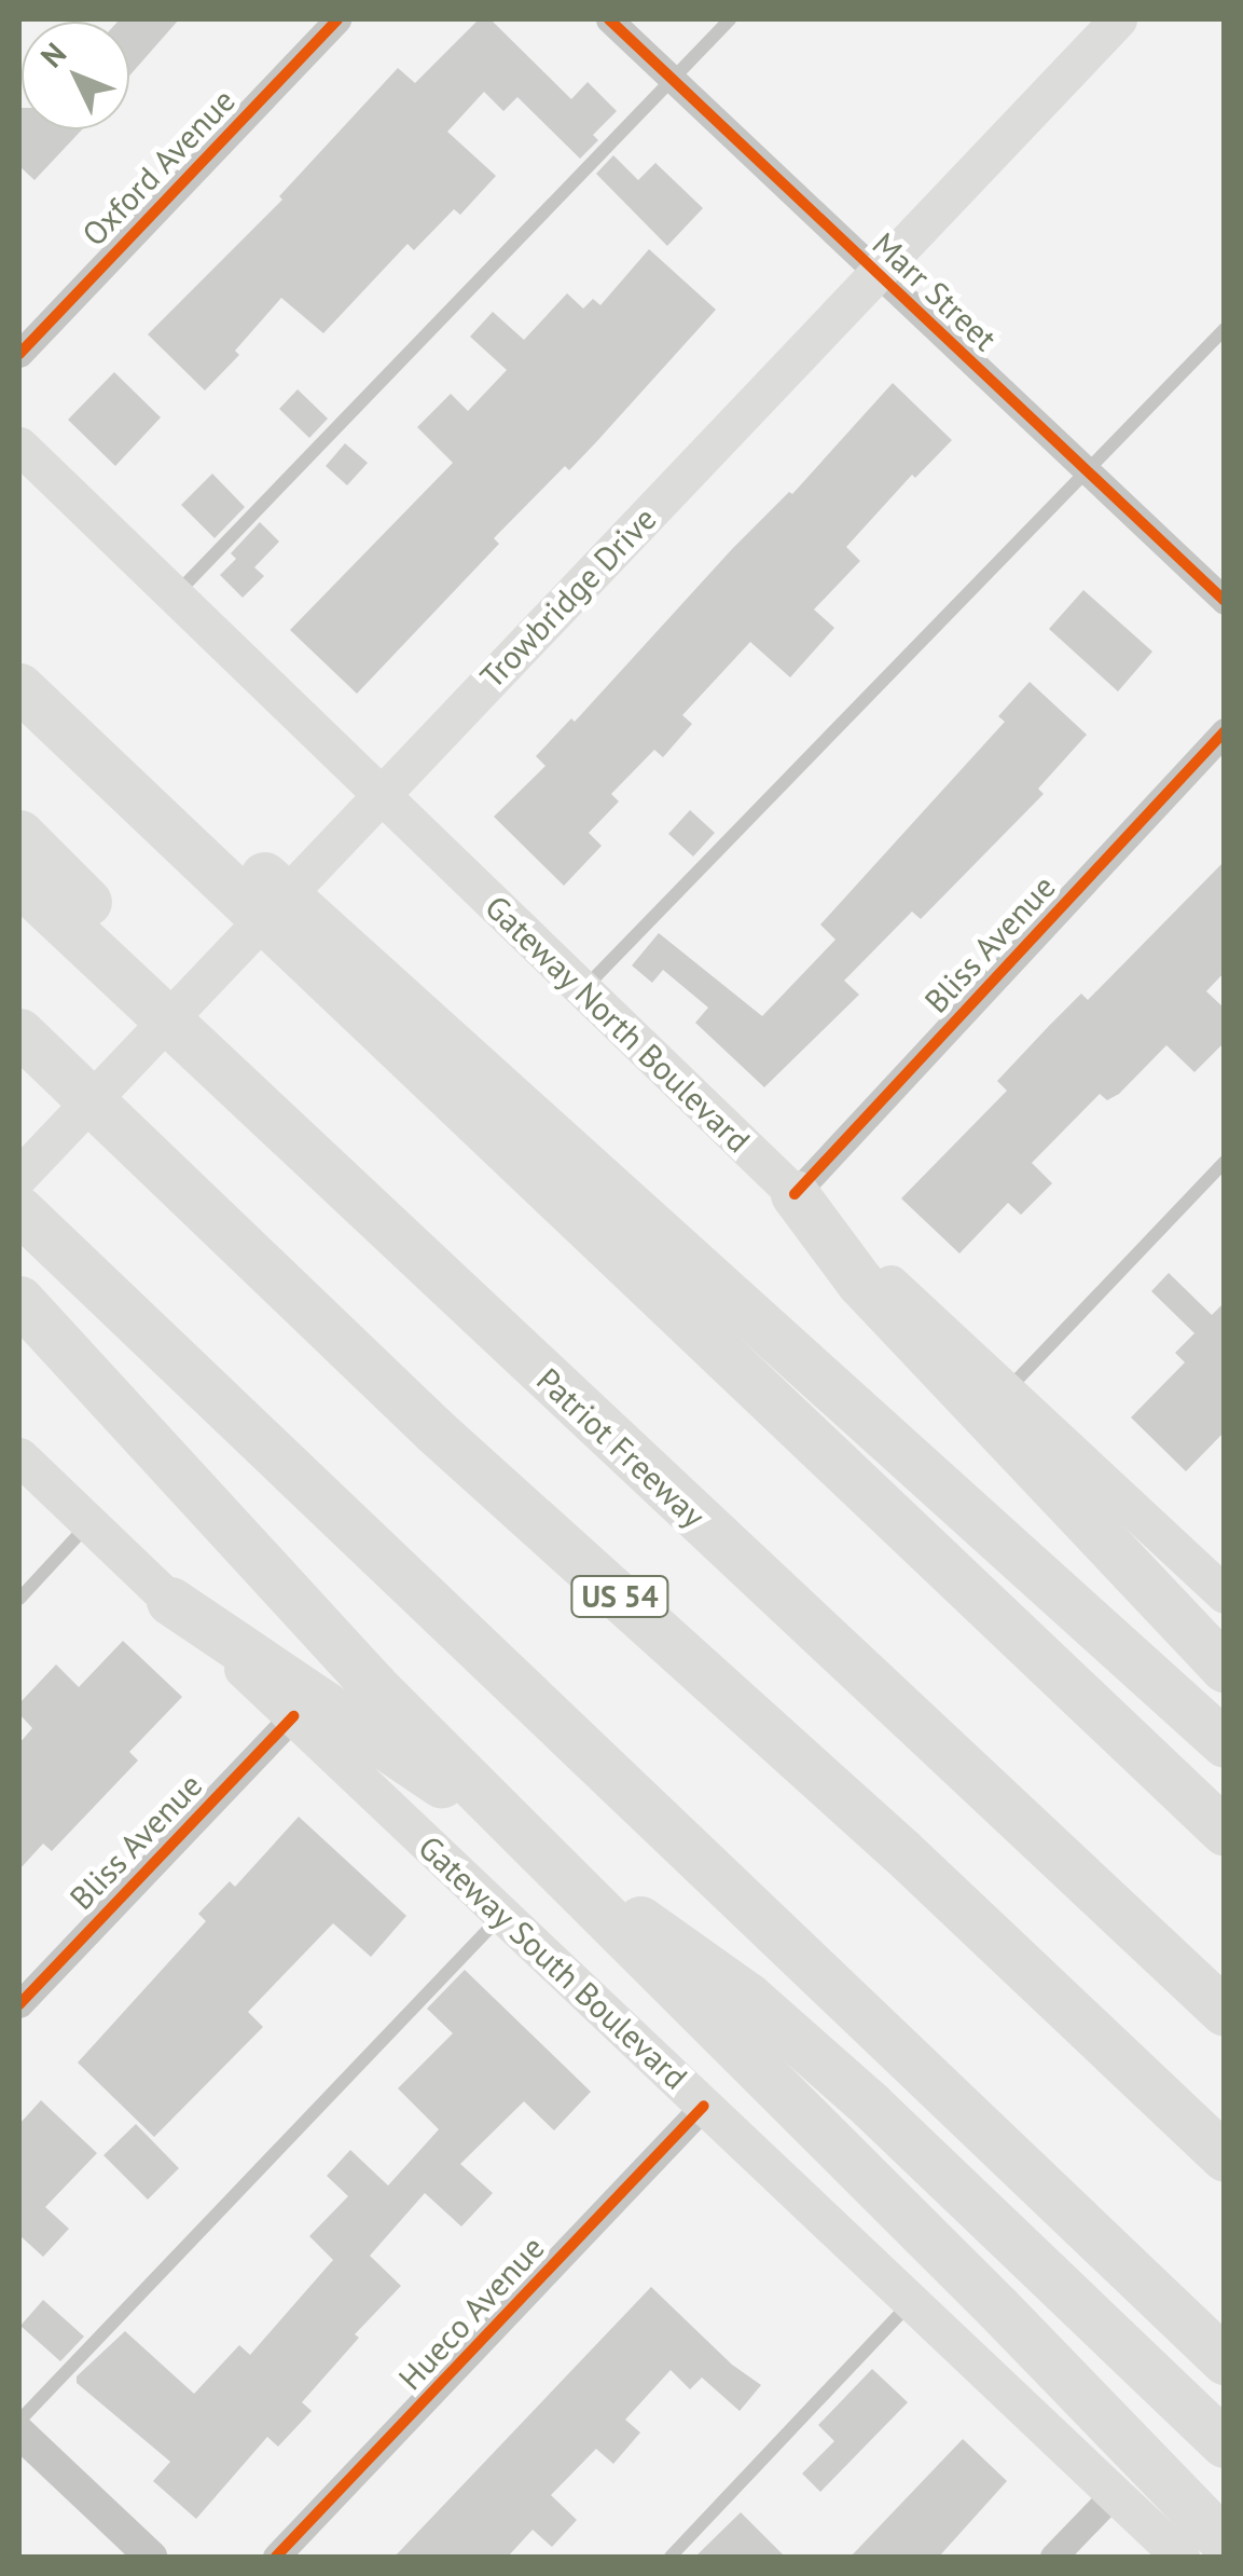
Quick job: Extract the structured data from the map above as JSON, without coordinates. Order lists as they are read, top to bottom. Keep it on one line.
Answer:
{"streets":{"highway":["Patriot Freeway","US 54"],"main road":["Trowbridge Drive","Gateway North Boulevard","Gateway South Boulevard"],"street":["Oxford Avenue","Marr Street","Bliss Avenue","Hueco Avenue"]},"crossings":[["Marr Street","Trowbridge Drive"],["Trowbridge Drive","Gateway North Boulevard"],["Bliss Avenue","Gateway North Boulevard"],["Bliss Avenue","Gateway South Boulevard"],["Gateway South Boulevard","Hueco Avenue"]],"north":"top left"}
